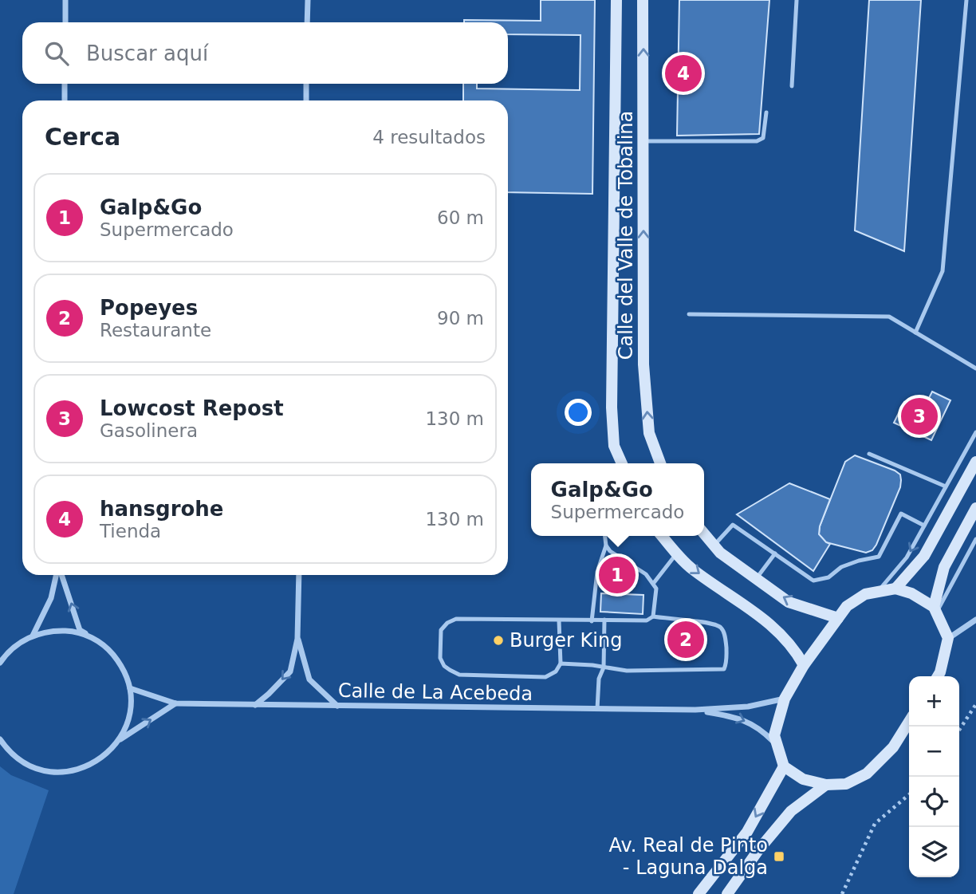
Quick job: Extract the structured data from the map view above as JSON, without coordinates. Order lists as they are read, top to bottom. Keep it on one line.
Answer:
{"streets":{"main road":["Calle del Valle de Tobalina"],"street":["Calle de La Acebeda"]},"places":{"other":["Burger King"],"transit":["Av. Real de Pinto - Laguna Dalga"]},"page":{"search":"Buscar aquí","pins":["4","3","1","2"],"heading":["Cerca","4 resultados"],"list":[{"mark":"1","name":"Galp&Go","note":"Supermercado","value":"60 m"},{"mark":"2","name":"Popeyes","note":"Restaurante","value":"90 m"},{"mark":"3","name":"Lowcost Repost","note":"Gasolinera","value":"130 m"},{"mark":"4","name":"hansgrohe","note":"Tienda","value":"130 m"}],"popup":["Galp&Go","Supermercado"],"map_buttons":["+","−"]}}
